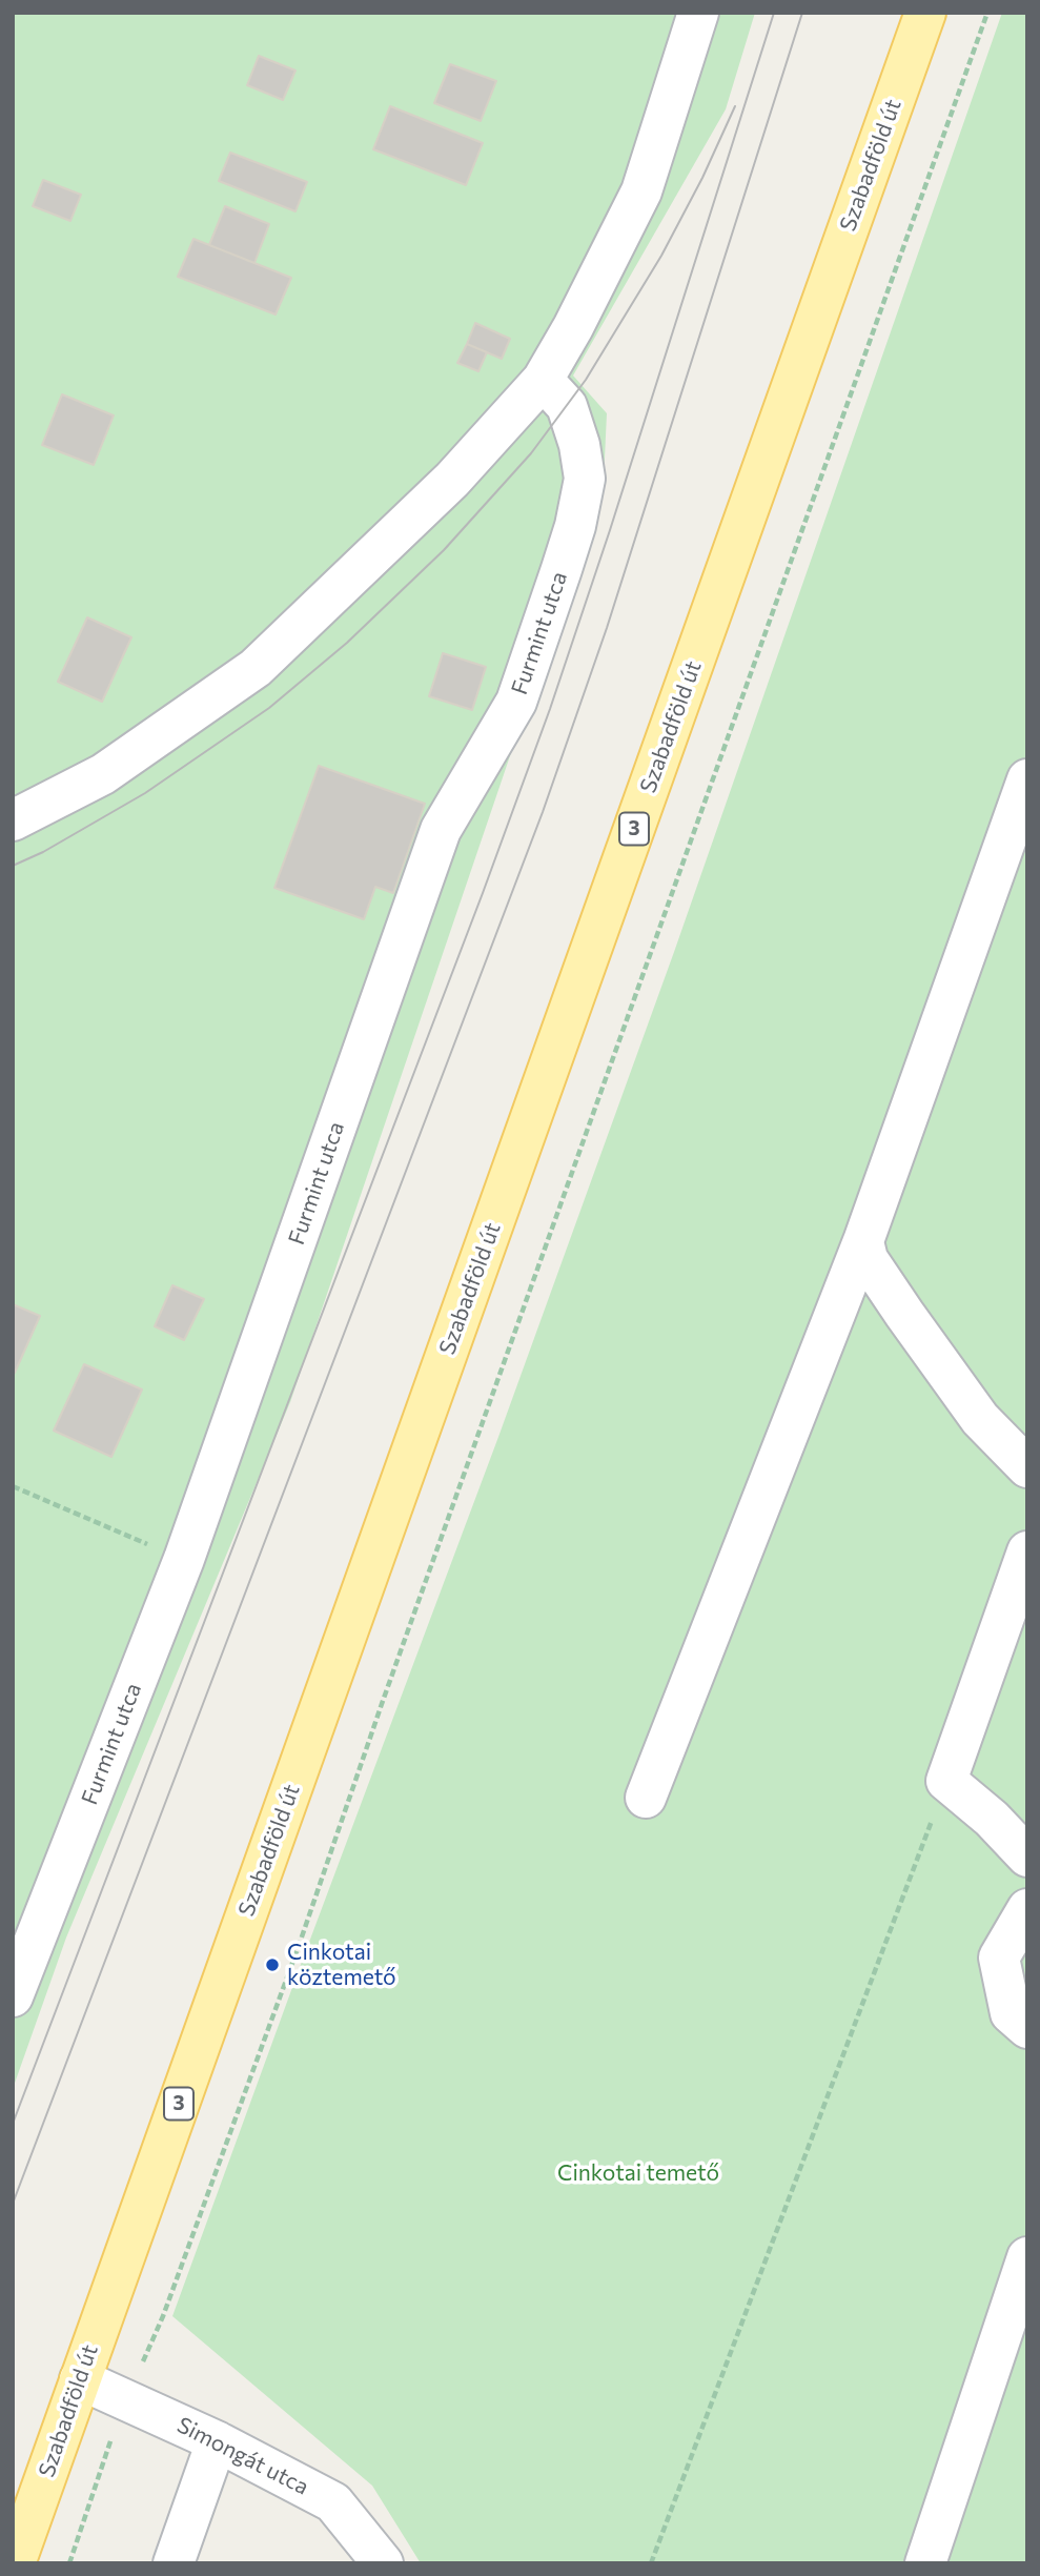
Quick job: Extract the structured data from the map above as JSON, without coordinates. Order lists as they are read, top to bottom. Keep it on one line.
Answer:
{"streets":{"main road":["Szabadföld út","3"],"street":["Furmint utca","Simongát utca"]},"crossings":[["Szabadföld út","Simongát utca"]],"parks":["Cinkotai temető"],"places":["Cinkotai köztemető"]}
